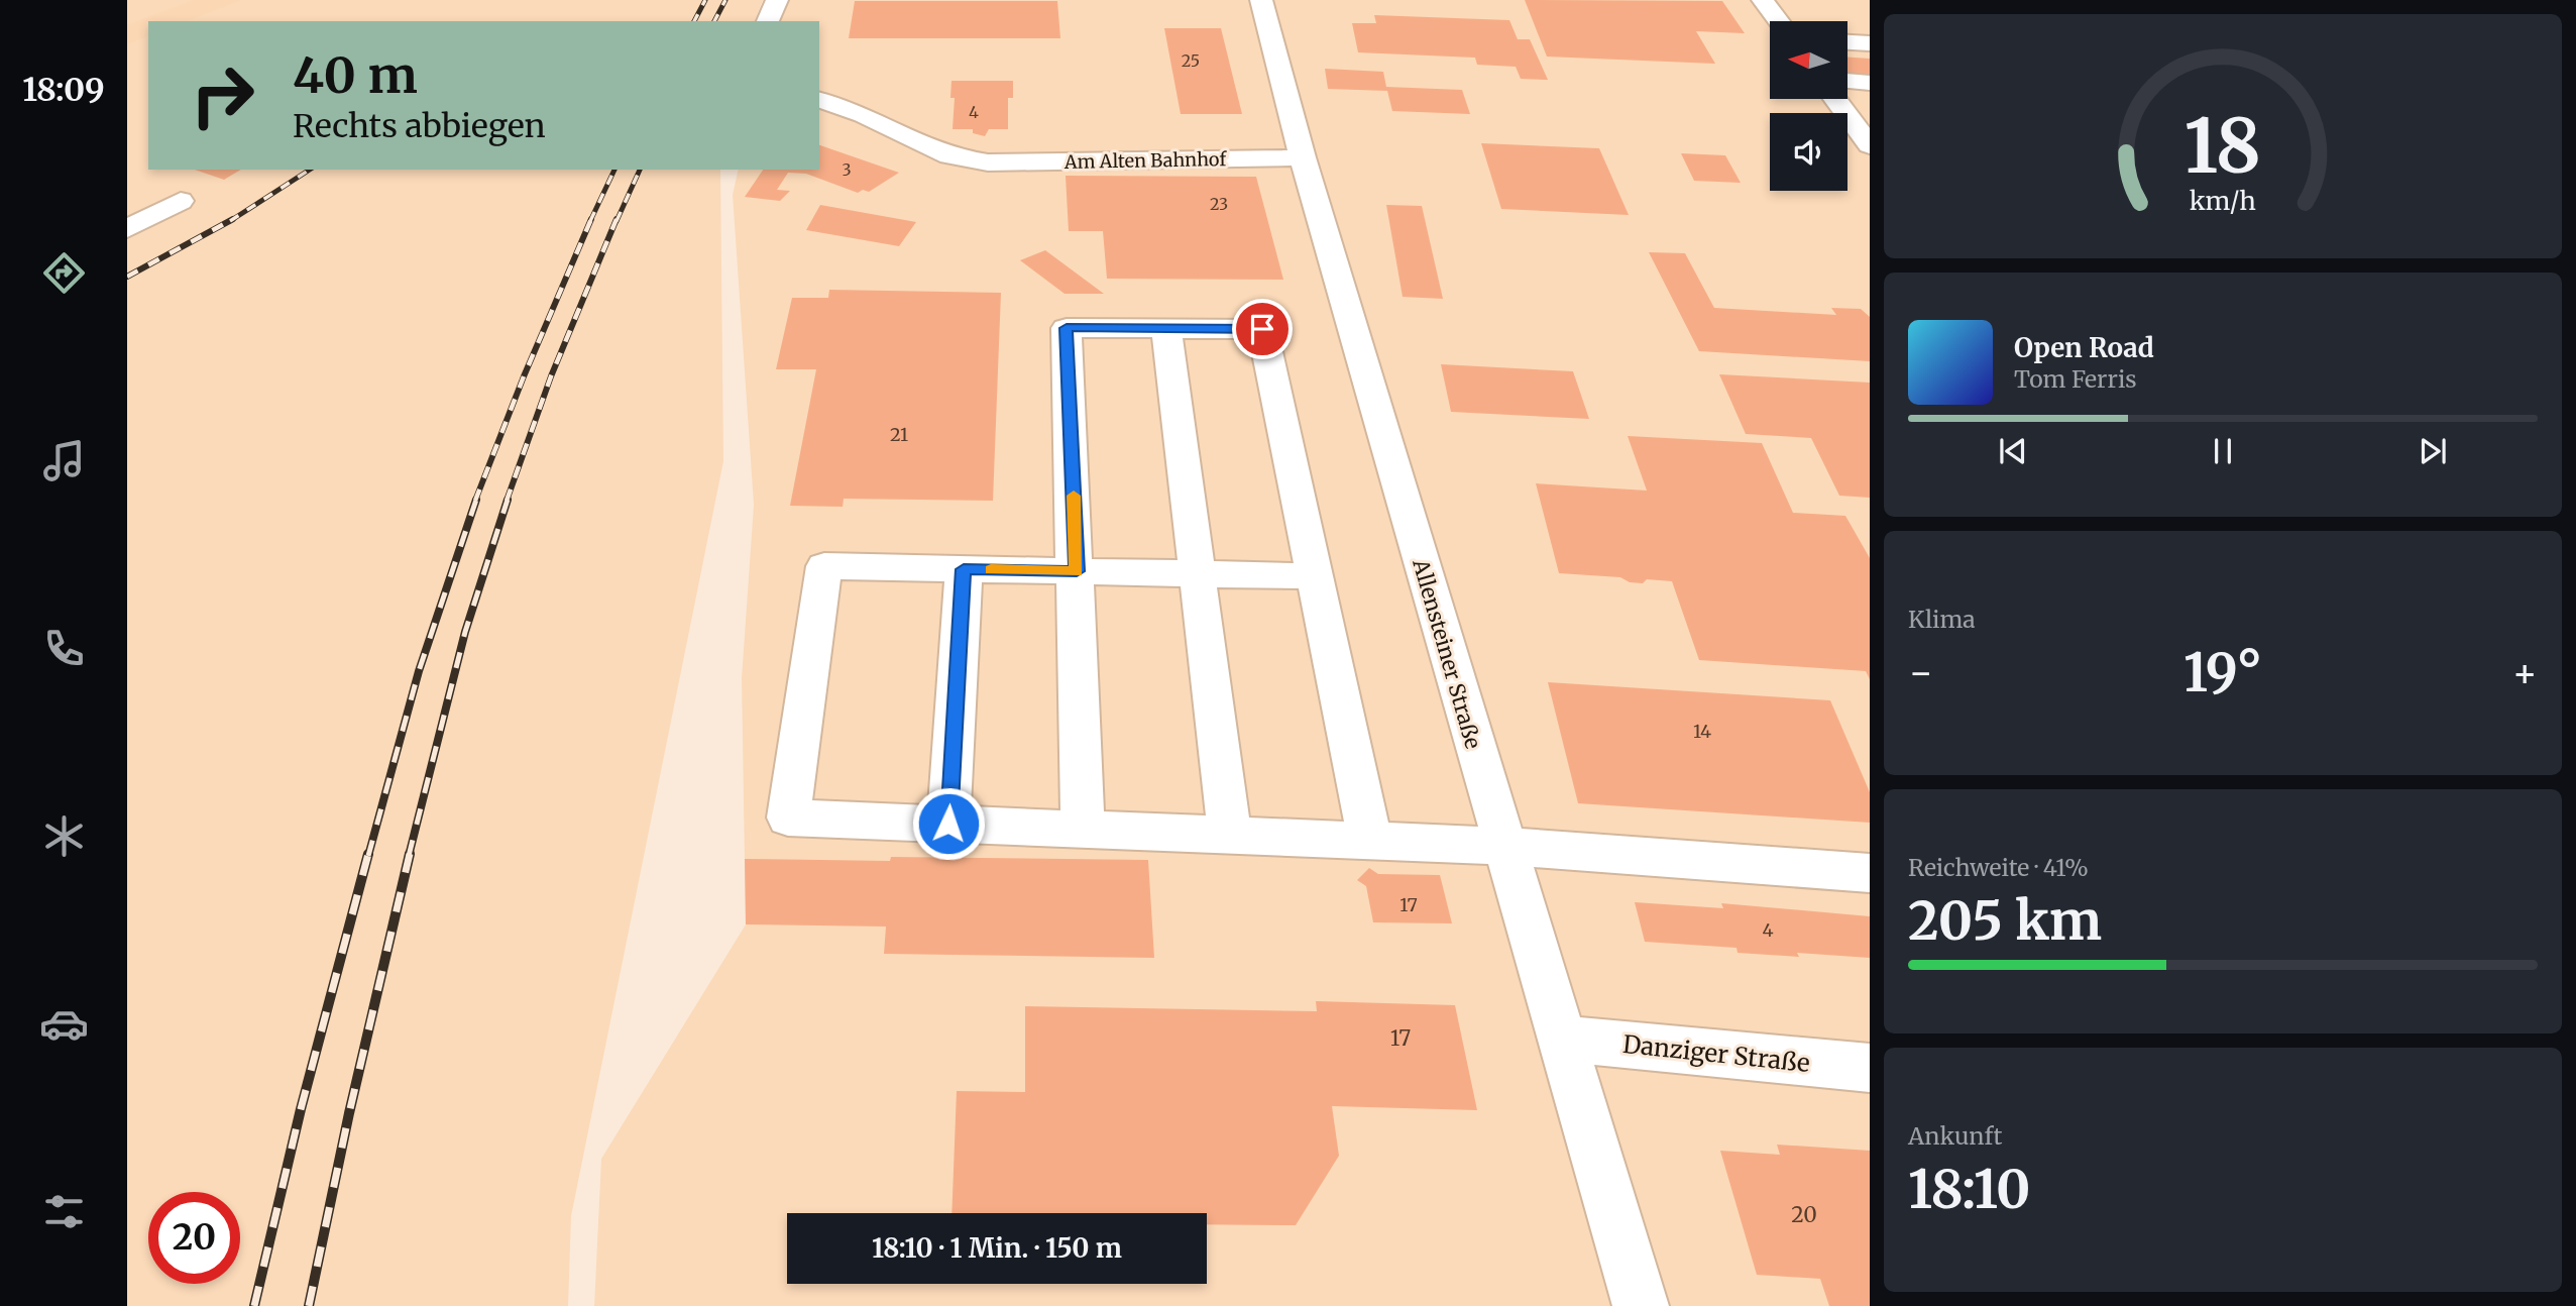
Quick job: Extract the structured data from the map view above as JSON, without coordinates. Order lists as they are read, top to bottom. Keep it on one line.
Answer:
{"streets":{"street":["Am Alten Bahnhof","Allensteiner Straße","Danziger Straße"]},"crossings":[["Am Alten Bahnhof","Allensteiner Straße"],["Allensteiner Straße","Danziger Straße"]],"house_numbers":["25","4","3","23","21","14","17","4","17","20"],"north":"left","page":{"tabs":"18:09","turn":["40 m","Rechts abbiegen"],"song":["Open Road","Tom Ferris"],"tile":["Klima",["Reichweite · 41%","205 km"],["Ankunft","18:10"]],"heat":["−","19°","+"],"limit":"20","trip":"18:10 · 1 Min. · 150 m","gauge":["18","km/h"]}}
